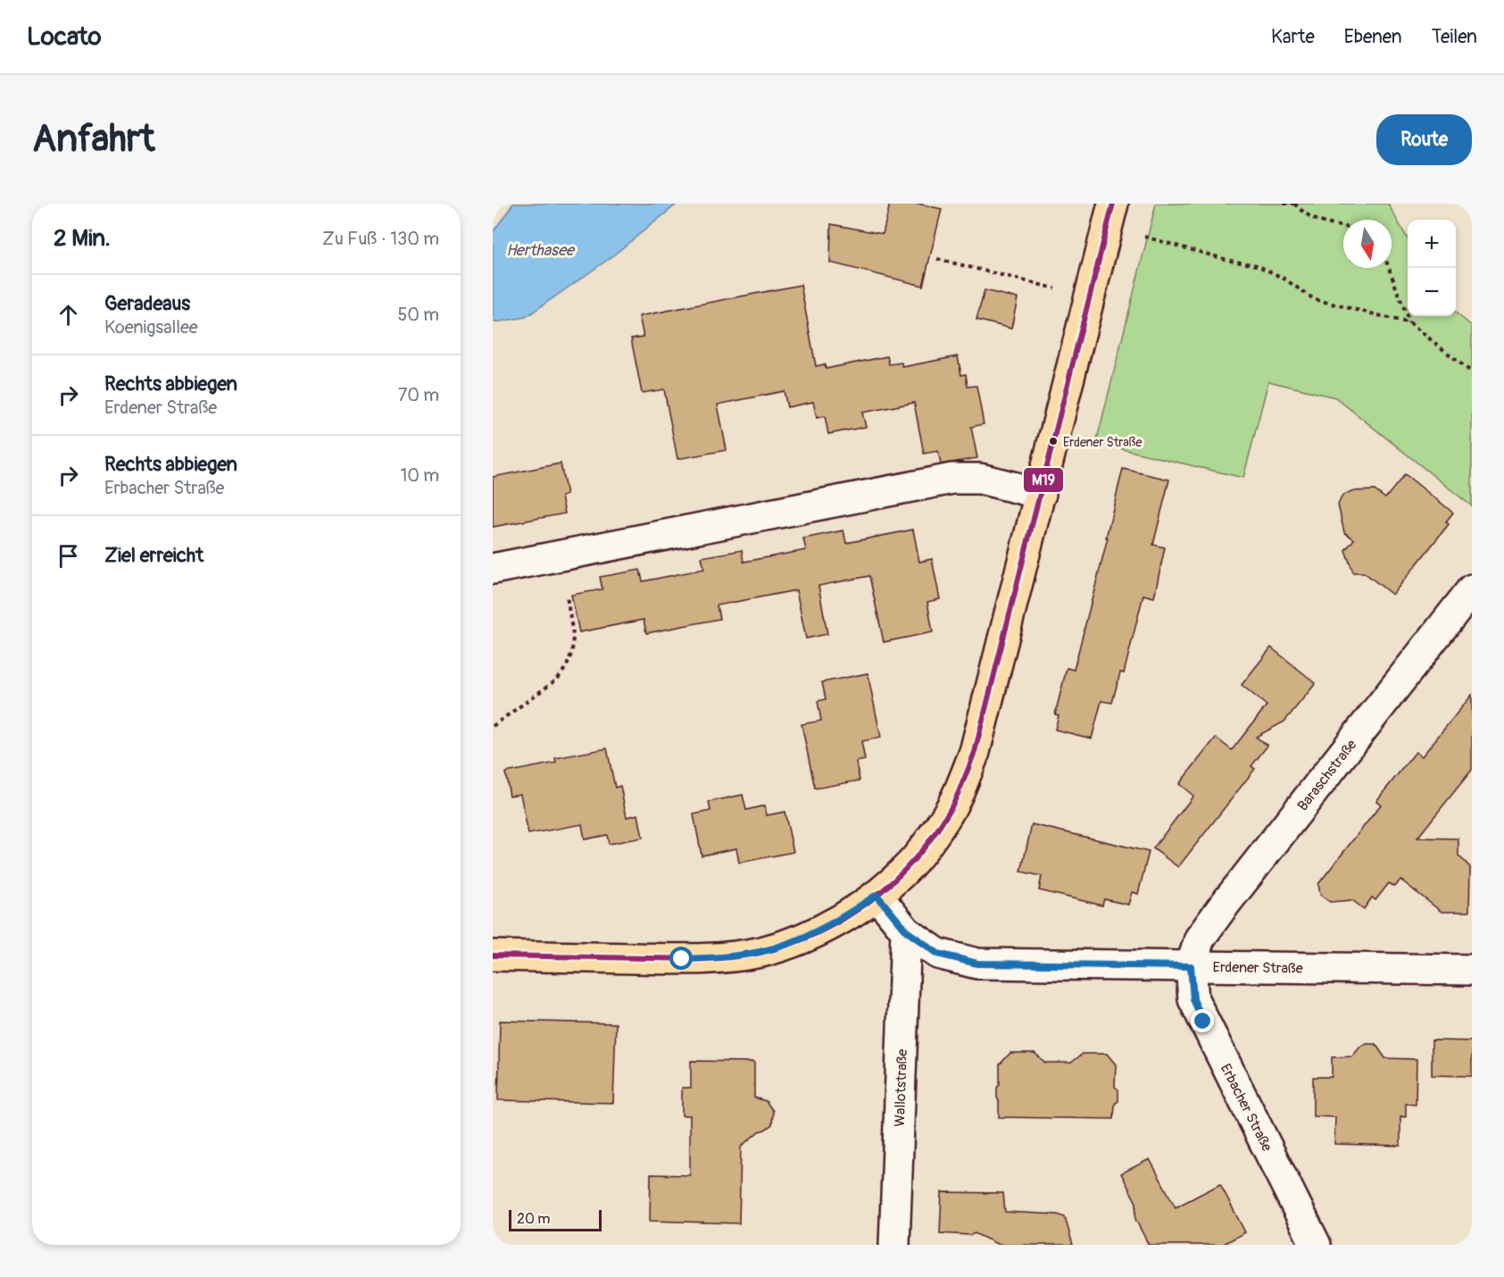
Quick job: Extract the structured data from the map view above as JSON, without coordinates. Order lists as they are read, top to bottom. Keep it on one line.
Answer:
{"streets":{"street":["Baraschstraße","Erdener Straße","Wallotstraße","Erbacher Straße"]},"crossings":[["Baraschstraße","Erdener Straße"],["Baraschstraße","Erbacher Straße"],["Erdener Straße","Wallotstraße"],["Erdener Straße","Erbacher Straße"]],"water":["Herthasee"],"places":["Erdener Straße"],"lines":["transit line M19"],"scale_bar":"20 m","north":"bottom","page":{"header":"Locato","nav":["Karte","Ebenen","Teilen"],"buttons":"Route","title":"Anfahrt","heading":["2 Min.","Zu Fuß · 130 m"],"map_buttons":["+","−"],"list":[["Geradeaus","Koenigsallee","50 m"],["Rechts abbiegen","Erdener Straße","70 m"],["Rechts abbiegen","Erbacher Straße","10 m"],"Ziel erreicht"],"scale":"20 m"}}
